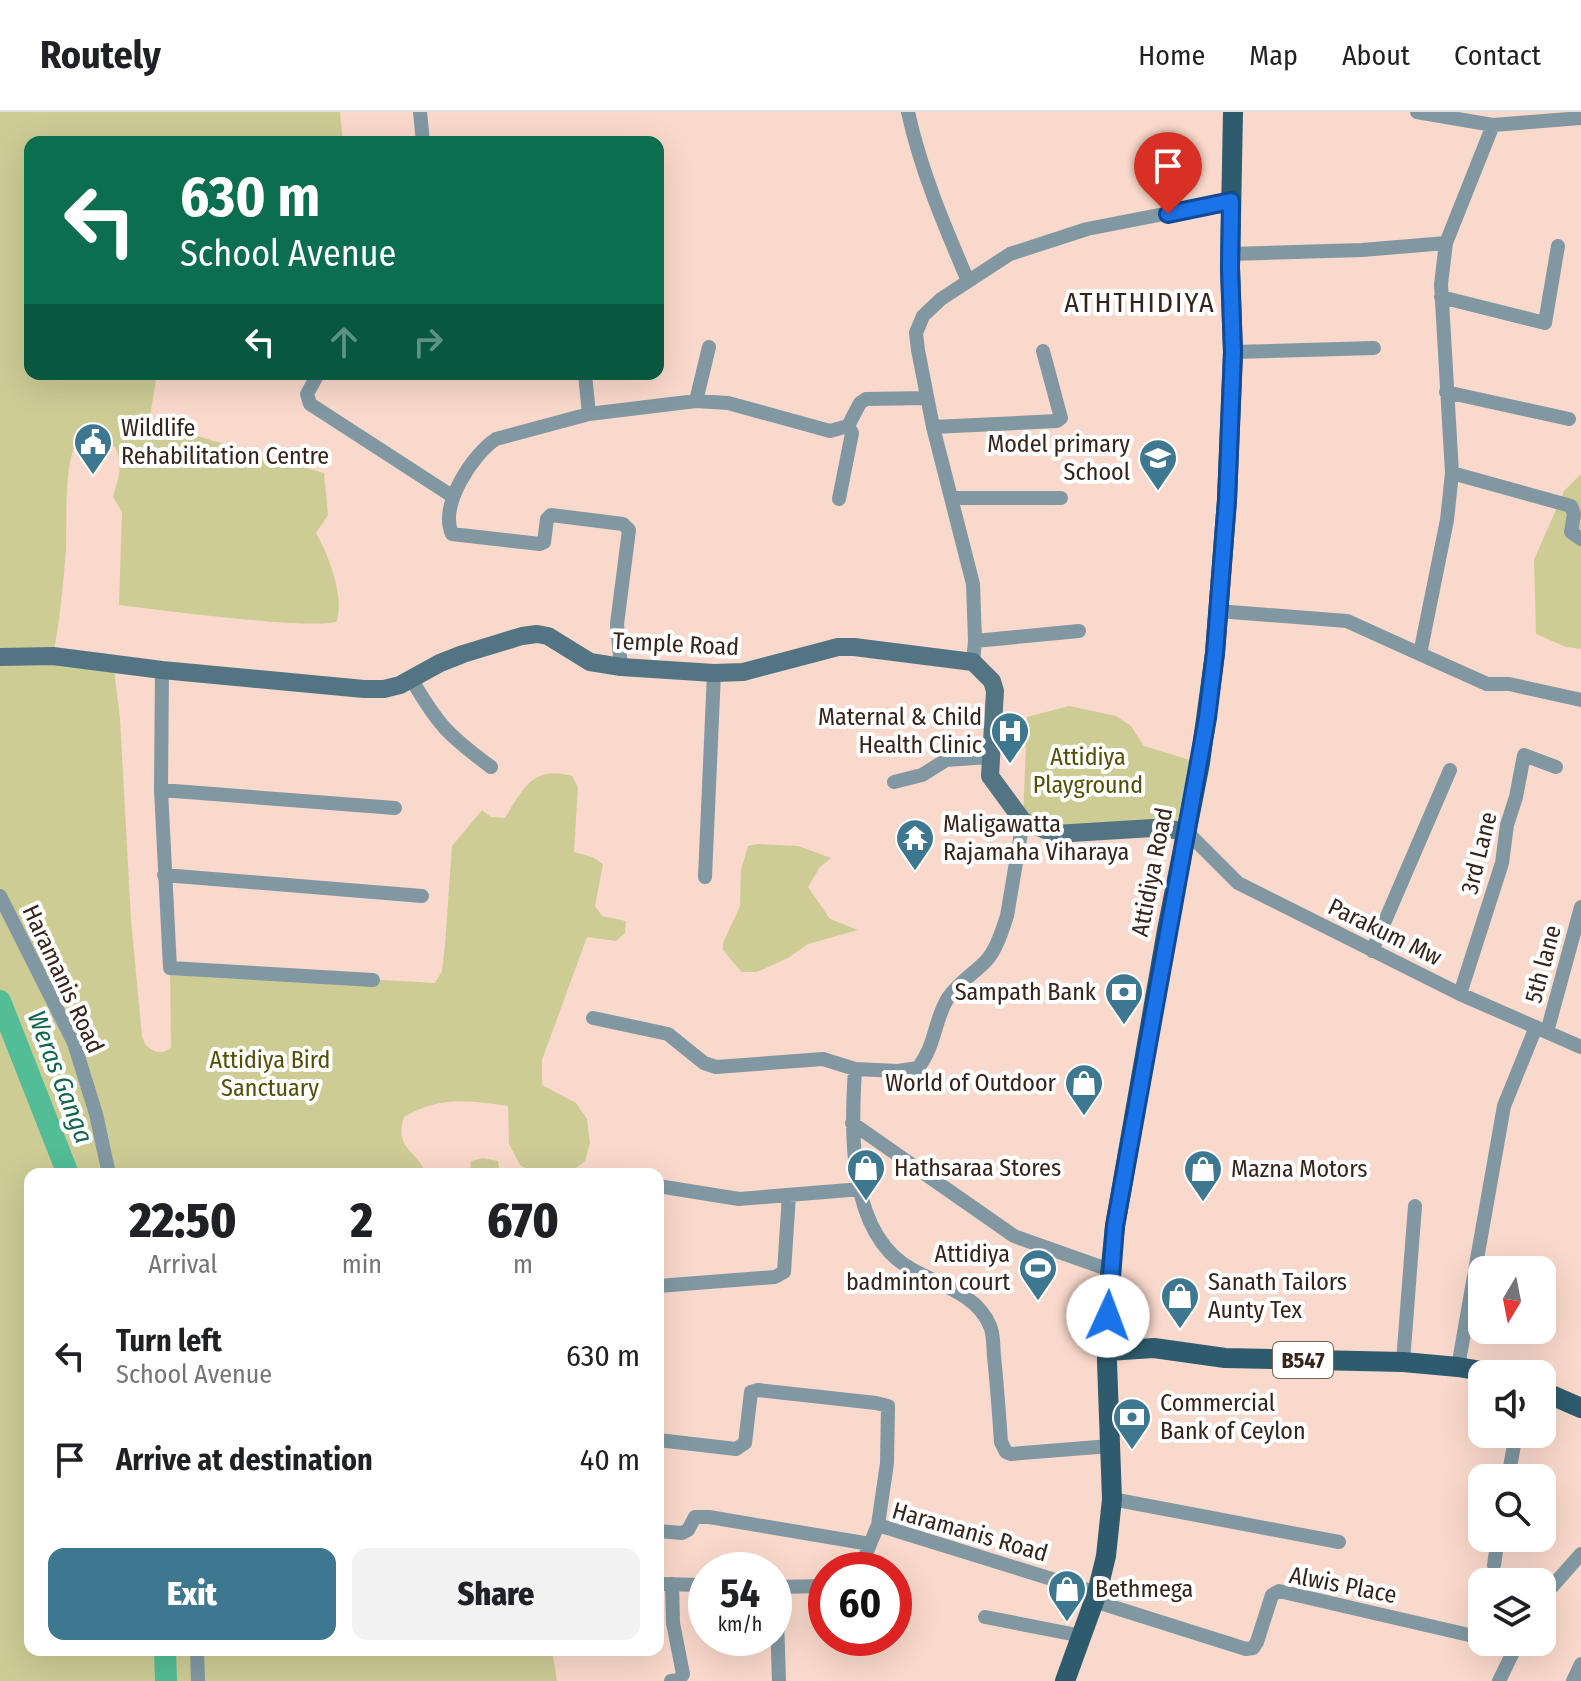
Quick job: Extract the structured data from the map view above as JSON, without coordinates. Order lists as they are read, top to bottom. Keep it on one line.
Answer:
{"streets":{"main road":["Attidiya Road","B547"],"street":["Temple Road","3rd Lane","Parakum Mw","5th lane","Haramanis Road","Alwis Place"]},"crossings":[["3rd Lane","Parakum Mw"],["Attidiya Road","Parakum Mw"],["Attidiya Road","Haramanis Road"],["Attidiya Road","B547"],["Attidiya Road","Alwis Place"],["Parakum Mw","5th lane"],["5th lane","B547"],["Haramanis Road","Alwis Place"]],"districts":["ATHTHIDIYA"],"water":["Weras Ganga"],"parks":["Attidiya Playground","Attidiya Bird Sanctuary"],"places":{"public building":["Wildlife Rehabilitation Centre"],"school or university":["Model primary School"],"hospital":["Maternal & Child Health Clinic"],"temple":["Maligawatta Rajamaha Viharaya"],"bank":["Sampath Bank","Commercial Bank of Ceylon"],"shop":["World of Outdoor","Hathsaraa Stores","Mazna Motors","Sanath Tailors Aunty Tex","Bethmega"],"sports":["Attidiya badminton court"]},"north":"bottom","page":{"header":"Routely","nav":["Home","Map","About","Contact"],"turn":["630 m","School Avenue"],"eta":["22:50","Arrival","2","min","670","m"],"list":[{"name":"Turn left","note":"School Avenue","value":"630 m"},{"name":"Arrive at destination","value":"40 m"}],"buttons":["Exit","Share"],"speed":"54 km/h","limit":"60"}}
